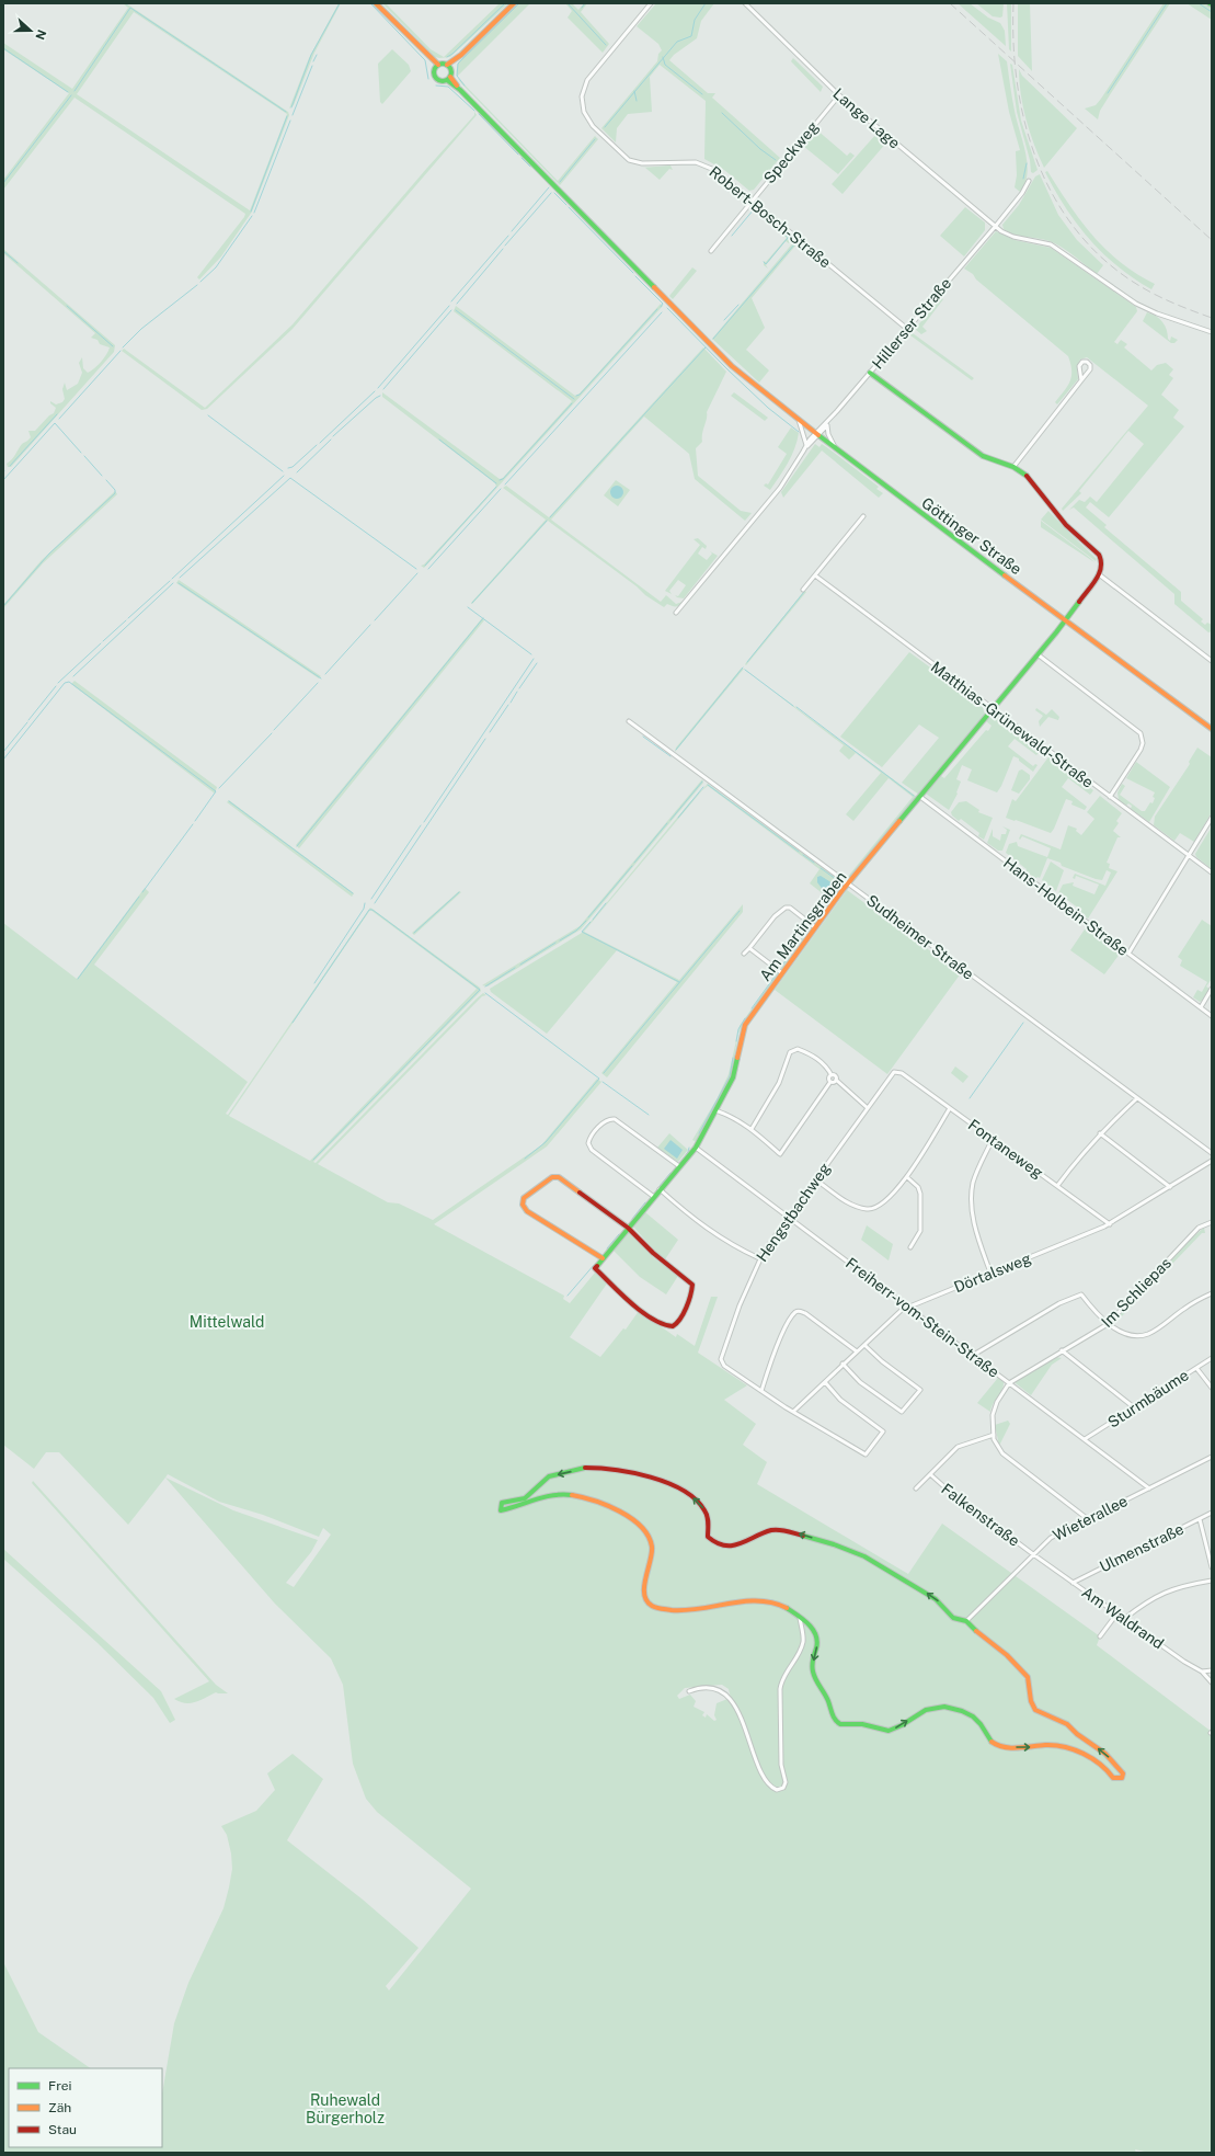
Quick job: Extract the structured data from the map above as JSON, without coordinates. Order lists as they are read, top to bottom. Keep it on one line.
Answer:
{"streets":{"street":["Lange Lage","Speckweg","Robert-Bosch-Straße","Hillerser Straße","Göttinger Straße","Matthias-Grünewald-Straße","Hans-Holbein-Straße","Am Martinsgraben","Sudheimer Straße","Fontaneweg","Hengstbachweg","Dörtalsweg","Im Schliepas","Freiherr-vom-Stein-Straße","Sturmbäume","Falkenstraße","Wieterallee","Ulmenstraße","Am Waldrand"]},"crossings":[["Lange Lage","Speckweg"],["Lange Lage","Hillerser Straße"],["Speckweg","Robert-Bosch-Straße"],["Robert-Bosch-Straße","Hillerser Straße"],["Hillerser Straße","Göttinger Straße"],["Göttinger Straße","Am Martinsgraben"],["Matthias-Grünewald-Straße","Am Martinsgraben"],["Hans-Holbein-Straße","Am Martinsgraben"],["Am Martinsgraben","Sudheimer Straße"],["Am Martinsgraben","Freiherr-vom-Stein-Straße"],["Fontaneweg","Hengstbachweg"],["Fontaneweg","Dörtalsweg"],["Hengstbachweg","Freiherr-vom-Stein-Straße"],["Dörtalsweg","Freiherr-vom-Stein-Straße"],["Im Schliepas","Freiherr-vom-Stein-Straße"],["Freiherr-vom-Stein-Straße","Sturmbäume"],["Freiherr-vom-Stein-Straße","Wieterallee"],["Falkenstraße","Wieterallee"],["Falkenstraße","Am Waldrand"],["Wieterallee","Am Waldrand"],["Ulmenstraße","Am Waldrand"]],"parks":["Mittelwald","Ruhewald Bürgerholz"],"legend":["Frei","Zäh","Stau"],"north":"right"}
